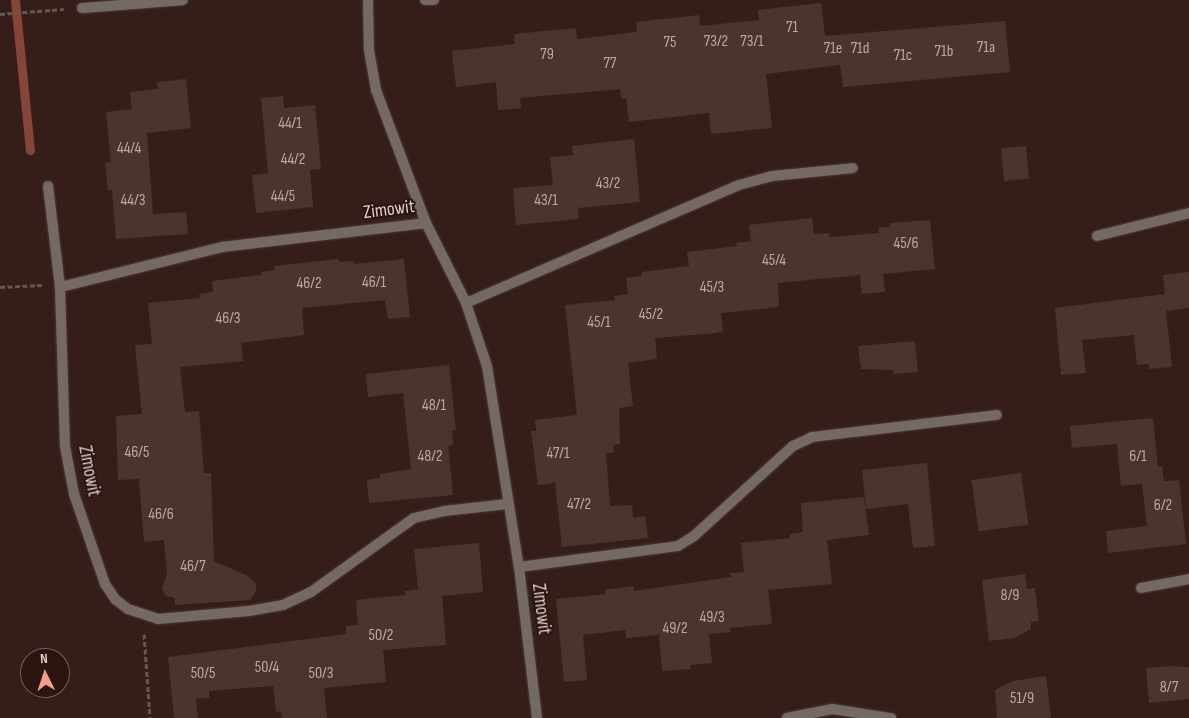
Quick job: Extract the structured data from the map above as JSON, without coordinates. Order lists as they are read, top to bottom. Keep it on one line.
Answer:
{"streets":{"street":["Zimowit"]},"house_numbers":["71","73/2","73/1","75","71a","71e","71d","71b","79","71c","77","44/1","44/4","44/2","43/2","44/5","44/3","43/1","45/6","45/4","46/1","46/2","45/3","45/2","46/3","45/1","48/1","46/5","47/1","48/2","6/1","47/2","6/2","46/6","46/7","8/9","49/3","49/2","50/2","50/4","50/5","50/3","8/7","51/9"],"north":"top"}
